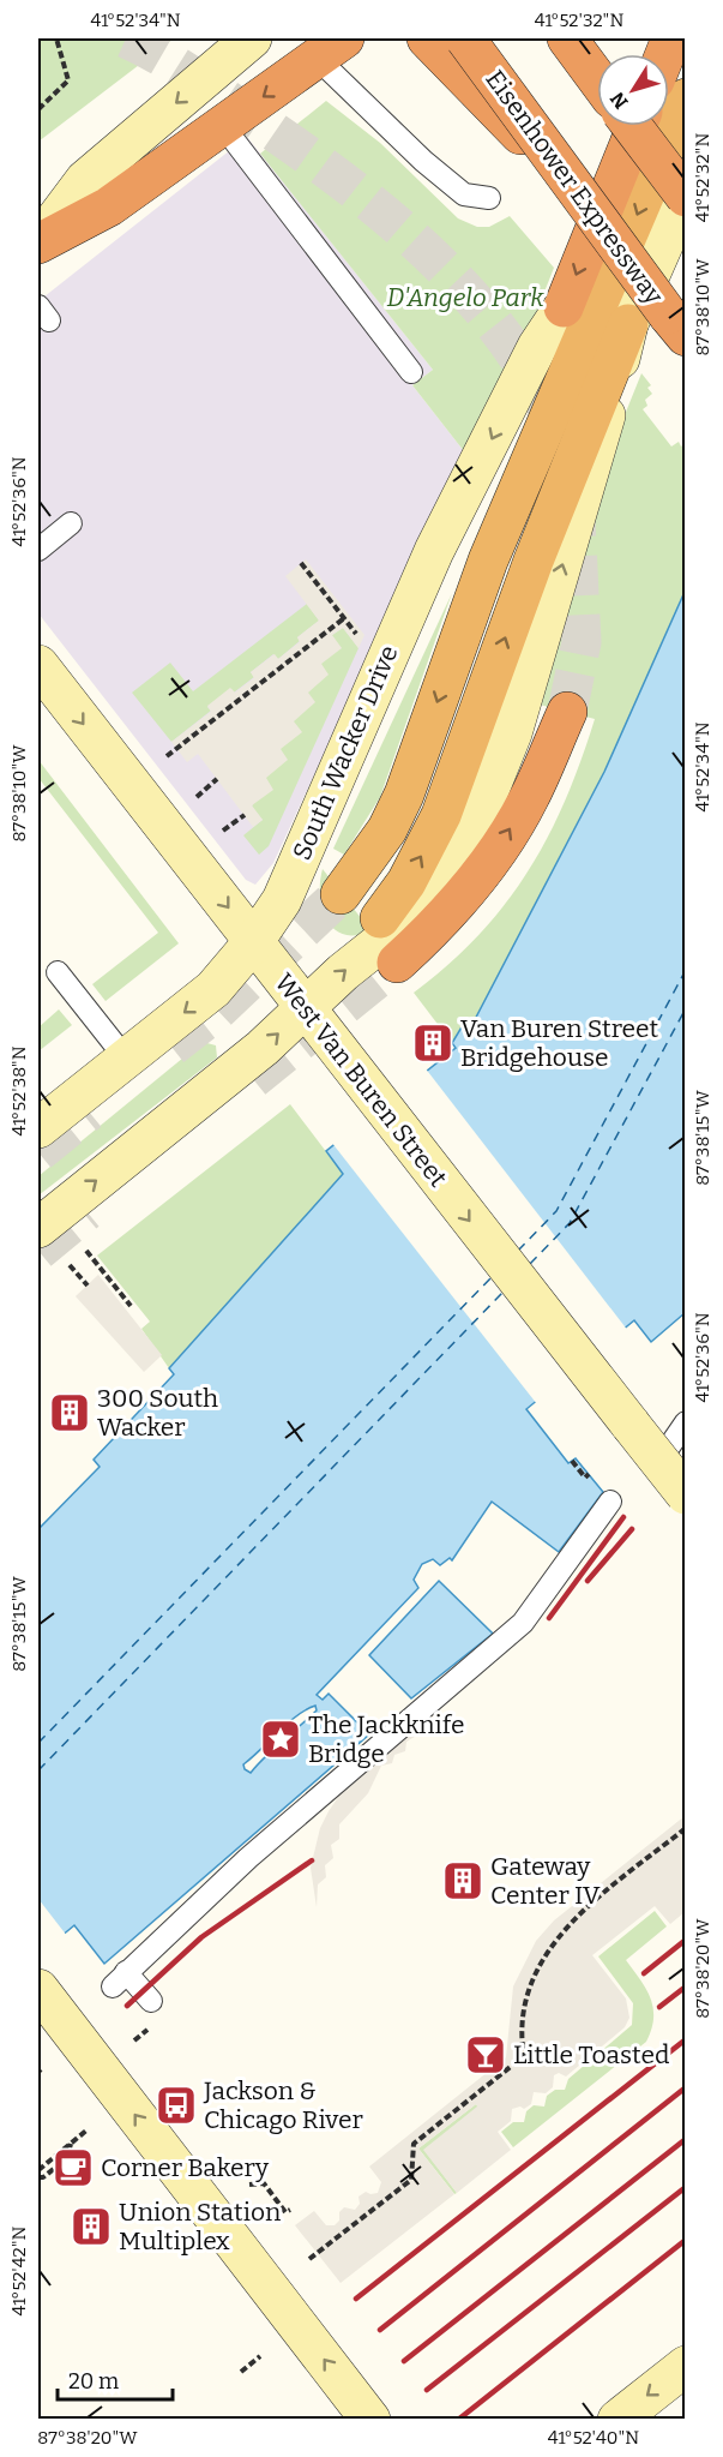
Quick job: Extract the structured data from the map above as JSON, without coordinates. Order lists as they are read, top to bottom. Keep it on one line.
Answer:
{"streets":{"highway":["Eisenhower Expressway"],"main road":["South Wacker Drive","West Van Buren Street"]},"crossings":[["South Wacker Drive","West Van Buren Street"]],"one_way":["West Van Buren Street"],"parks":["D'Angelo Park"],"places":{"building":["Van Buren Street Bridgehouse","300 South Wacker","Gateway Center IV","Union Station Multiplex"],"place":["The Jackknife Bridge"],"bar":["Little Toasted"],"bus stop":["Jackson & Chicago River"],"cafe":["Corner Bakery"]},"scale_bar":"20 m","north":"bottom left","coordinates":["41°52'34\"N","41°52'32\"N","87°38'10\"W","41°52'36\"N","41°52'38\"N","87°38'15\"W","87°38'20\"W","41°52'42\"N","41°52'40\"N"]}
